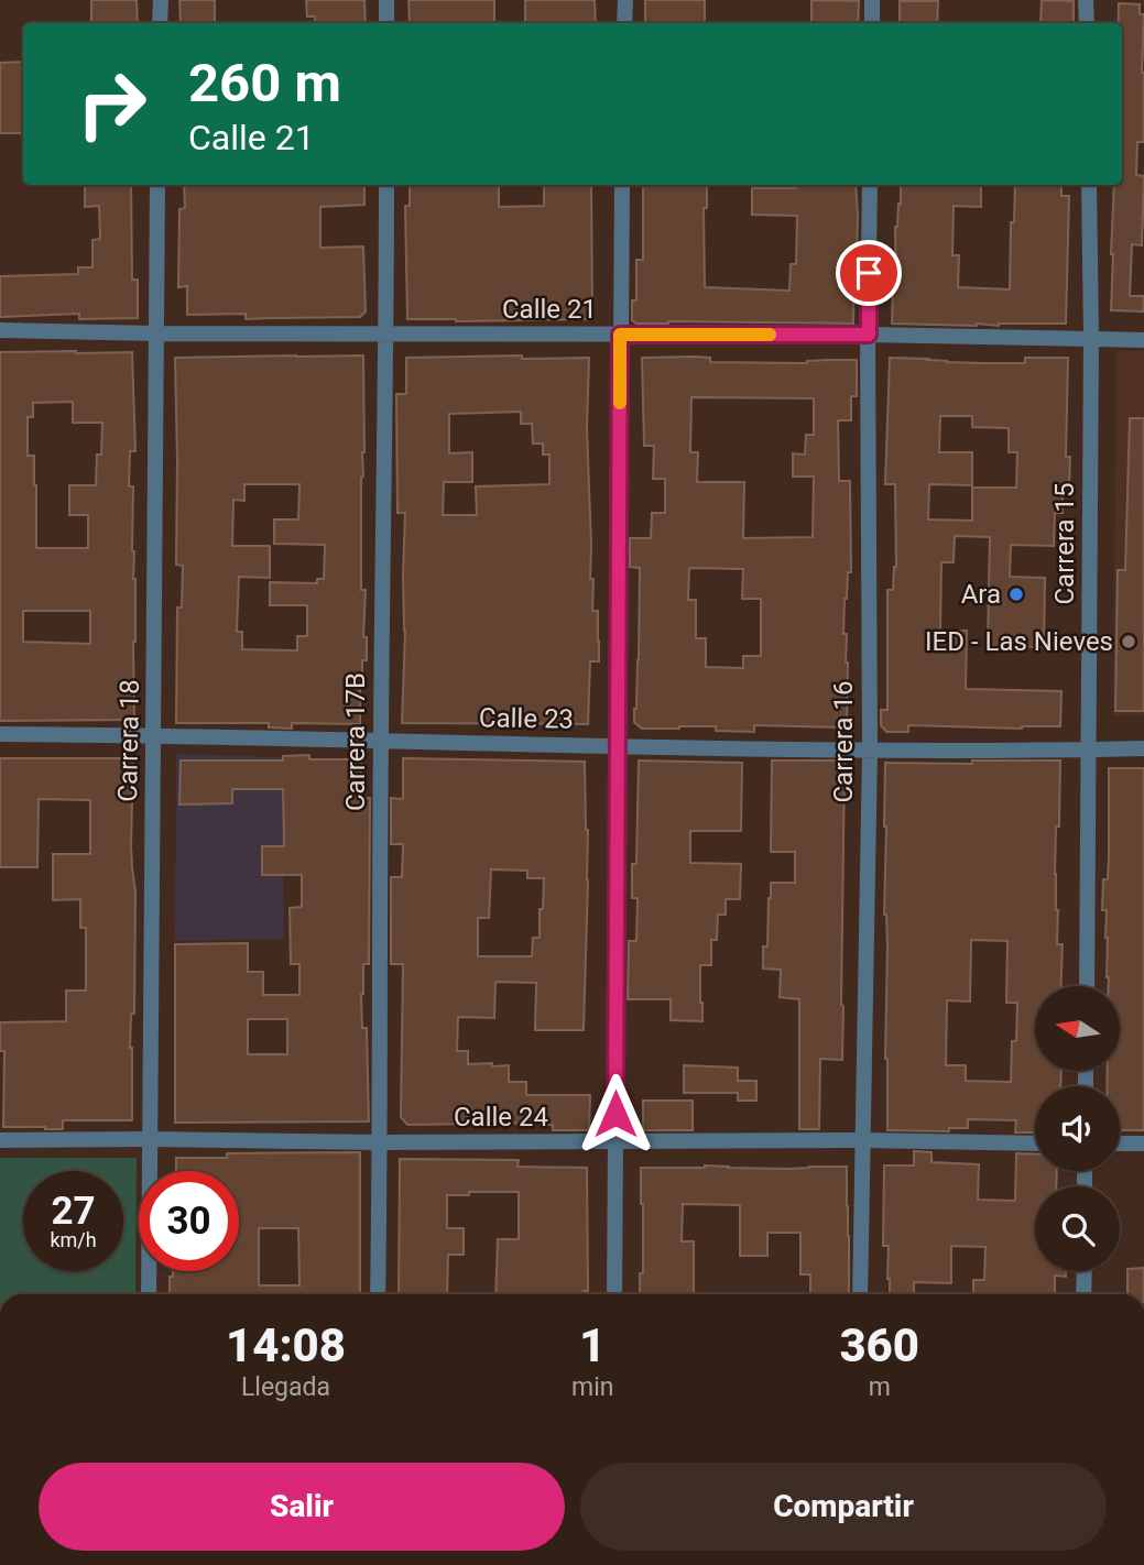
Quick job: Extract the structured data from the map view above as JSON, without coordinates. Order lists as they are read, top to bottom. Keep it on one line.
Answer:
{"streets":{"street":["Calle 21","Carrera 15","Calle 23","Carrera 18","Carrera 17B","Carrera 16","Calle 24"]},"crossings":[["Calle 21","Carrera 15"],["Calle 21","Carrera 18"],["Calle 21","Carrera 17B"],["Calle 21","Carrera 16"],["Carrera 15","Calle 23"],["Calle 23","Carrera 18"],["Calle 23","Carrera 17B"],["Calle 23","Carrera 16"],["Carrera 18","Calle 24"],["Carrera 17B","Calle 24"],["Carrera 16","Calle 24"]],"places":["Ara","IED - Las Nieves"],"north":"left","page":{"turn":["260 m","Calle 21"],"speed":"27 km/h","limit":"30","eta":["14:08","Llegada","1","min","360","m"],"buttons":["Salir","Compartir"]}}
